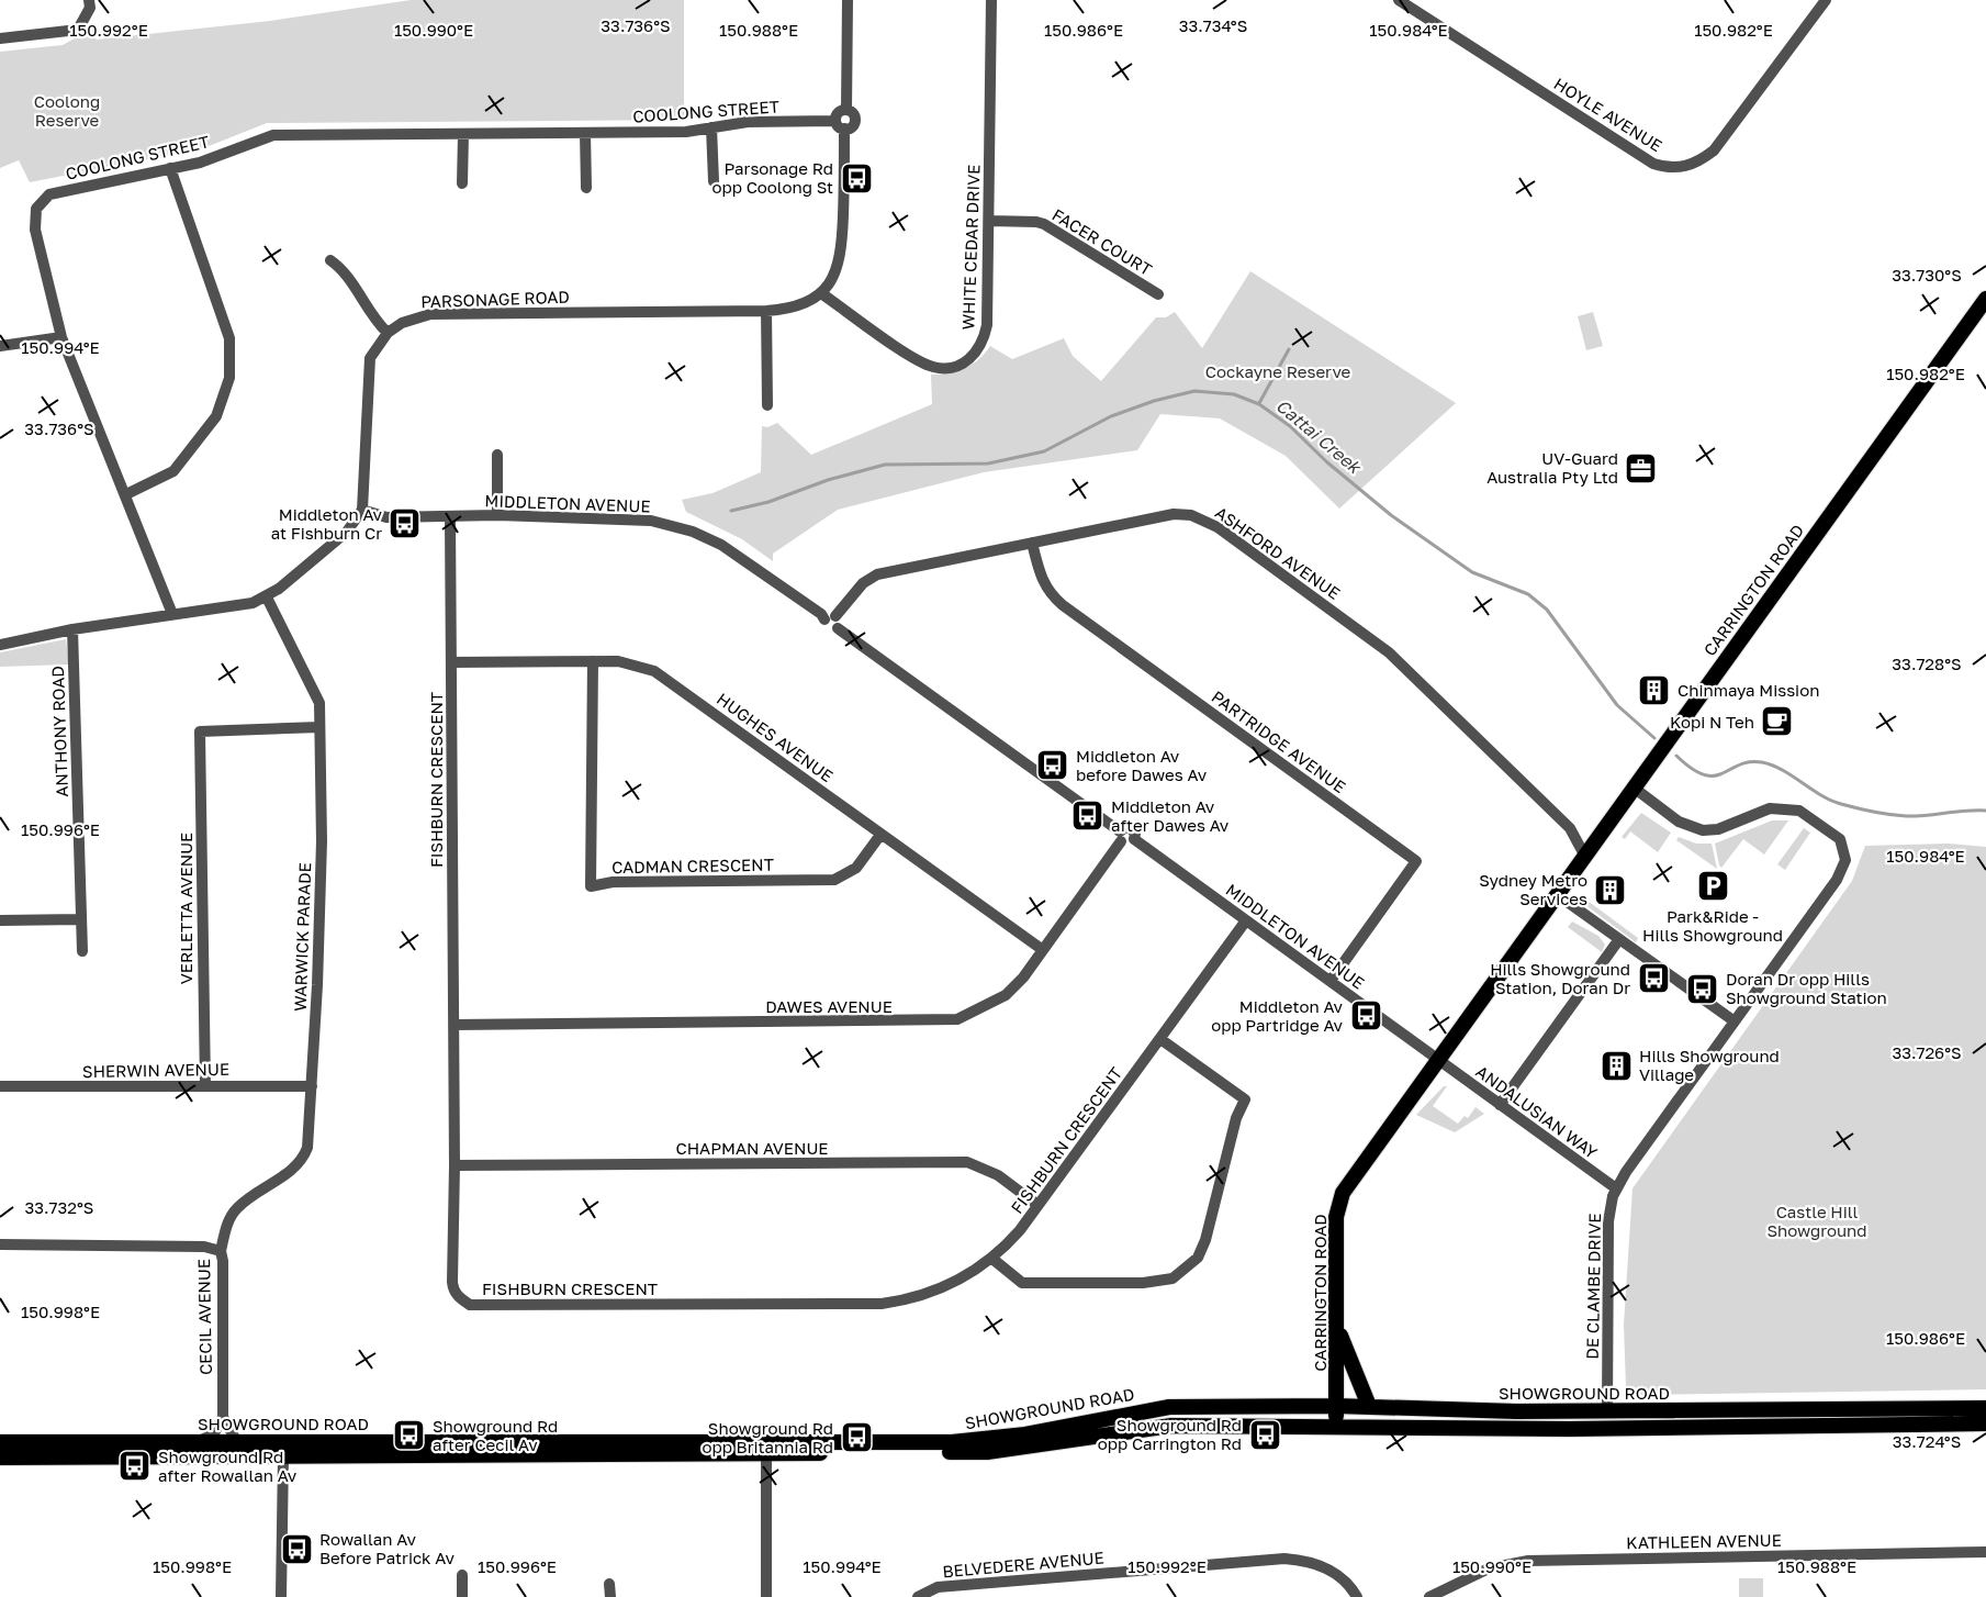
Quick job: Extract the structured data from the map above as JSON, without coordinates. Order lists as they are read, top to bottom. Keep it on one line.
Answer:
{"streets":{"main road":["CARRINGTON ROAD","SHOWGROUND ROAD"],"street":["COOLONG STREET","HOYLE AVENUE","FACER COURT","WHITE CEDAR DRIVE","PARSONAGE ROAD","MIDDLETON AVENUE","ASHFORD AVENUE","ANTHONY ROAD","HUGHES AVENUE","PARTRIDGE AVENUE","FISHBURN CRESCENT","CADMAN CRESCENT","VERLETTA AVENUE","WARWICK PARADE","DAWES AVENUE","SHERWIN AVENUE","ANDALUSIAN WAY","CHAPMAN AVENUE","DE CLAMBE DRIVE","CECIL AVENUE","KATHLEEN AVENUE","BELVEDERE AVENUE"]},"crossings":[["COOLONG STREET","PARSONAGE ROAD"],["FACER COURT","WHITE CEDAR DRIVE"],["WHITE CEDAR DRIVE","PARSONAGE ROAD"],["MIDDLETON AVENUE","ASHFORD AVENUE"],["MIDDLETON AVENUE","CARRINGTON ROAD"],["MIDDLETON AVENUE","PARTRIDGE AVENUE"],["MIDDLETON AVENUE","FISHBURN CRESCENT"],["MIDDLETON AVENUE","DAWES AVENUE"],["MIDDLETON AVENUE","ANDALUSIAN WAY"],["ASHFORD AVENUE","CARRINGTON ROAD"],["ASHFORD AVENUE","PARTRIDGE AVENUE"],["CARRINGTON ROAD","ANDALUSIAN WAY"],["CARRINGTON ROAD","DE CLAMBE DRIVE"],["CARRINGTON ROAD","SHOWGROUND ROAD"],["HUGHES AVENUE","FISHBURN CRESCENT"],["HUGHES AVENUE","CADMAN CRESCENT"],["HUGHES AVENUE","DAWES AVENUE"],["FISHBURN CRESCENT","DAWES AVENUE"],["FISHBURN CRESCENT","CHAPMAN AVENUE"],["VERLETTA AVENUE","WARWICK PARADE"],["VERLETTA AVENUE","SHERWIN AVENUE"],["WARWICK PARADE","SHERWIN AVENUE"],["WARWICK PARADE","CECIL AVENUE"],["ANDALUSIAN WAY","DE CLAMBE DRIVE"],["DE CLAMBE DRIVE","SHOWGROUND ROAD"]],"water":["Cattai Creek"],"parks":["Coolong Reserve","Cockayne Reserve","Castle Hill Showground"],"places":{"bus stop":["Parsonage Rd opp Coolong St","Middleton Av at Fishburn Cr","Middleton Av before Dawes Av","Middleton Av after Dawes Av","Hills Showground Station, Doran Dr","Doran Dr opp Hills Showground Station","Middleton Av opp Partridge Av","Showground Rd opp Carrington Rd","Showground Rd after Cecil Av","Showground Rd opp Britannia Rd","Showground Rd after Rowallan Av","Rowallan Av Before Patrick Av"],"office":["UV-Guard Australia Pty Ltd"],"building":["Chinmaya Mission","Sydney Metro Services","Hills Showground Village"],"cafe":["Kopi N Teh"],"parking":["Park&Ride - Hills Showground"]},"coordinates":["33.736°S","33.734°S","150.992°E","150.990°E","150.988°E","150.986°E","150.984°E","150.982°E","33.730°S","150.994°E","33.728°S","150.996°E","33.726°S","33.732°S","150.998°E","33.724°S"]}
